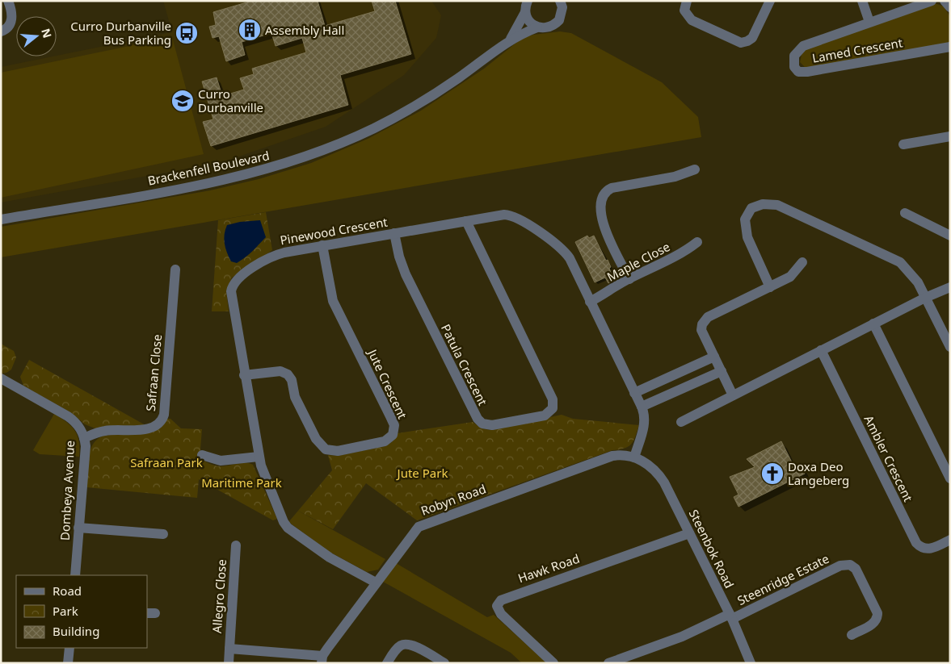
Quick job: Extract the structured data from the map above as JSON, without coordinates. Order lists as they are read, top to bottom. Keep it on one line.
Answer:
{"streets":{"street":["Lamed Crescent","Brackenfell Boulevard","Pinewood Crescent","Maple Close","Patula Crescent","Safraan Close","Jute Crescent","Ambler Crescent","Dombeya Avenue","Robyn Road","Steenbok Road","Hawk Road","Steenridge Estate","Allegro Close"]},"crossings":[["Pinewood Crescent","Maple Close"],["Pinewood Crescent","Patula Crescent"],["Pinewood Crescent","Jute Crescent"],["Pinewood Crescent","Robyn Road"],["Pinewood Crescent","Steenbok Road"],["Safraan Close","Dombeya Avenue"],["Robyn Road","Steenbok Road"],["Steenbok Road","Hawk Road"],["Steenbok Road","Steenridge Estate"]],"parks":["Safraan Park","Jute Park","Maritime Park"],"places":{"building":["Assembly Hall"],"bus stop":["Curro Durbanville Bus Parking"],"school or university":["Curro Durbanville"],"church":["Doxa Deo Langeberg"]},"legend":["Road","Park","Building"],"north":"right"}
